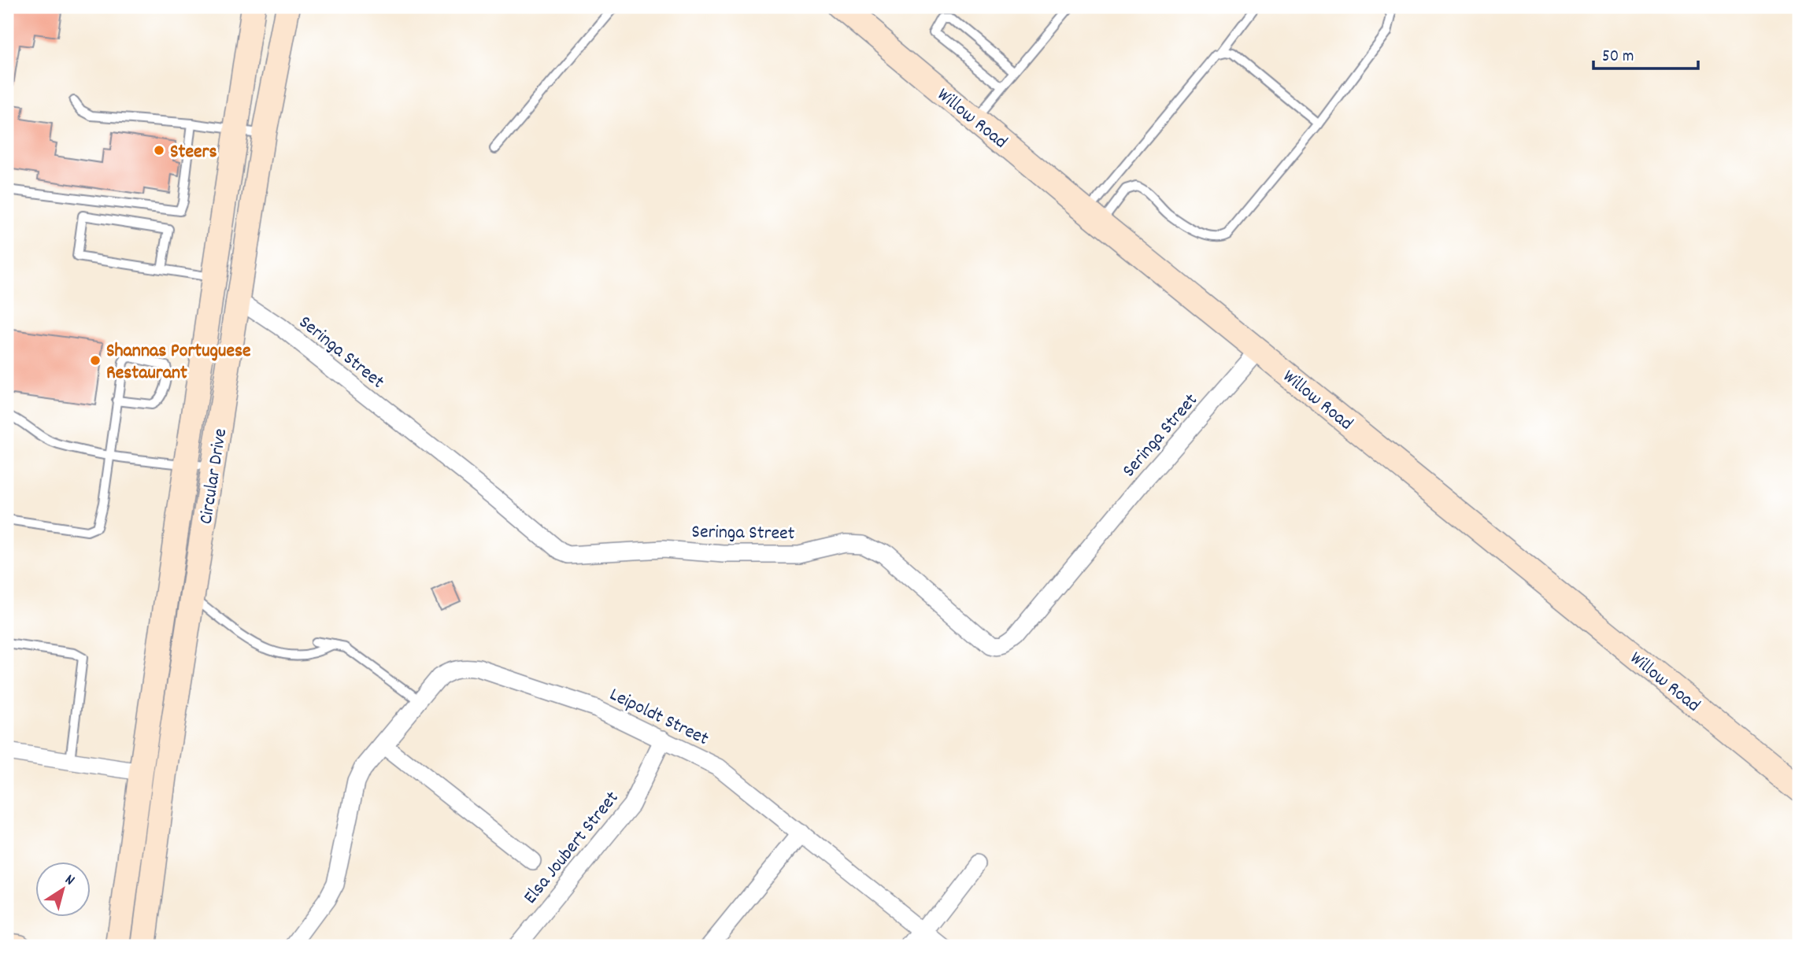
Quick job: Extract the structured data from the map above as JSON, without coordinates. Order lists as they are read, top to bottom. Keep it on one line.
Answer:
{"streets":{"street":["Willow Road","Seringa Street","Circular Drive","Leipoldt Street","Elsa Joubert Street"]},"crossings":[["Willow Road","Seringa Street"],["Seringa Street","Circular Drive"],["Leipoldt Street","Elsa Joubert Street"]],"places":["Steers","Shannas Portuguese Restaurant"],"scale_bar":"50 m","north":"top right"}
